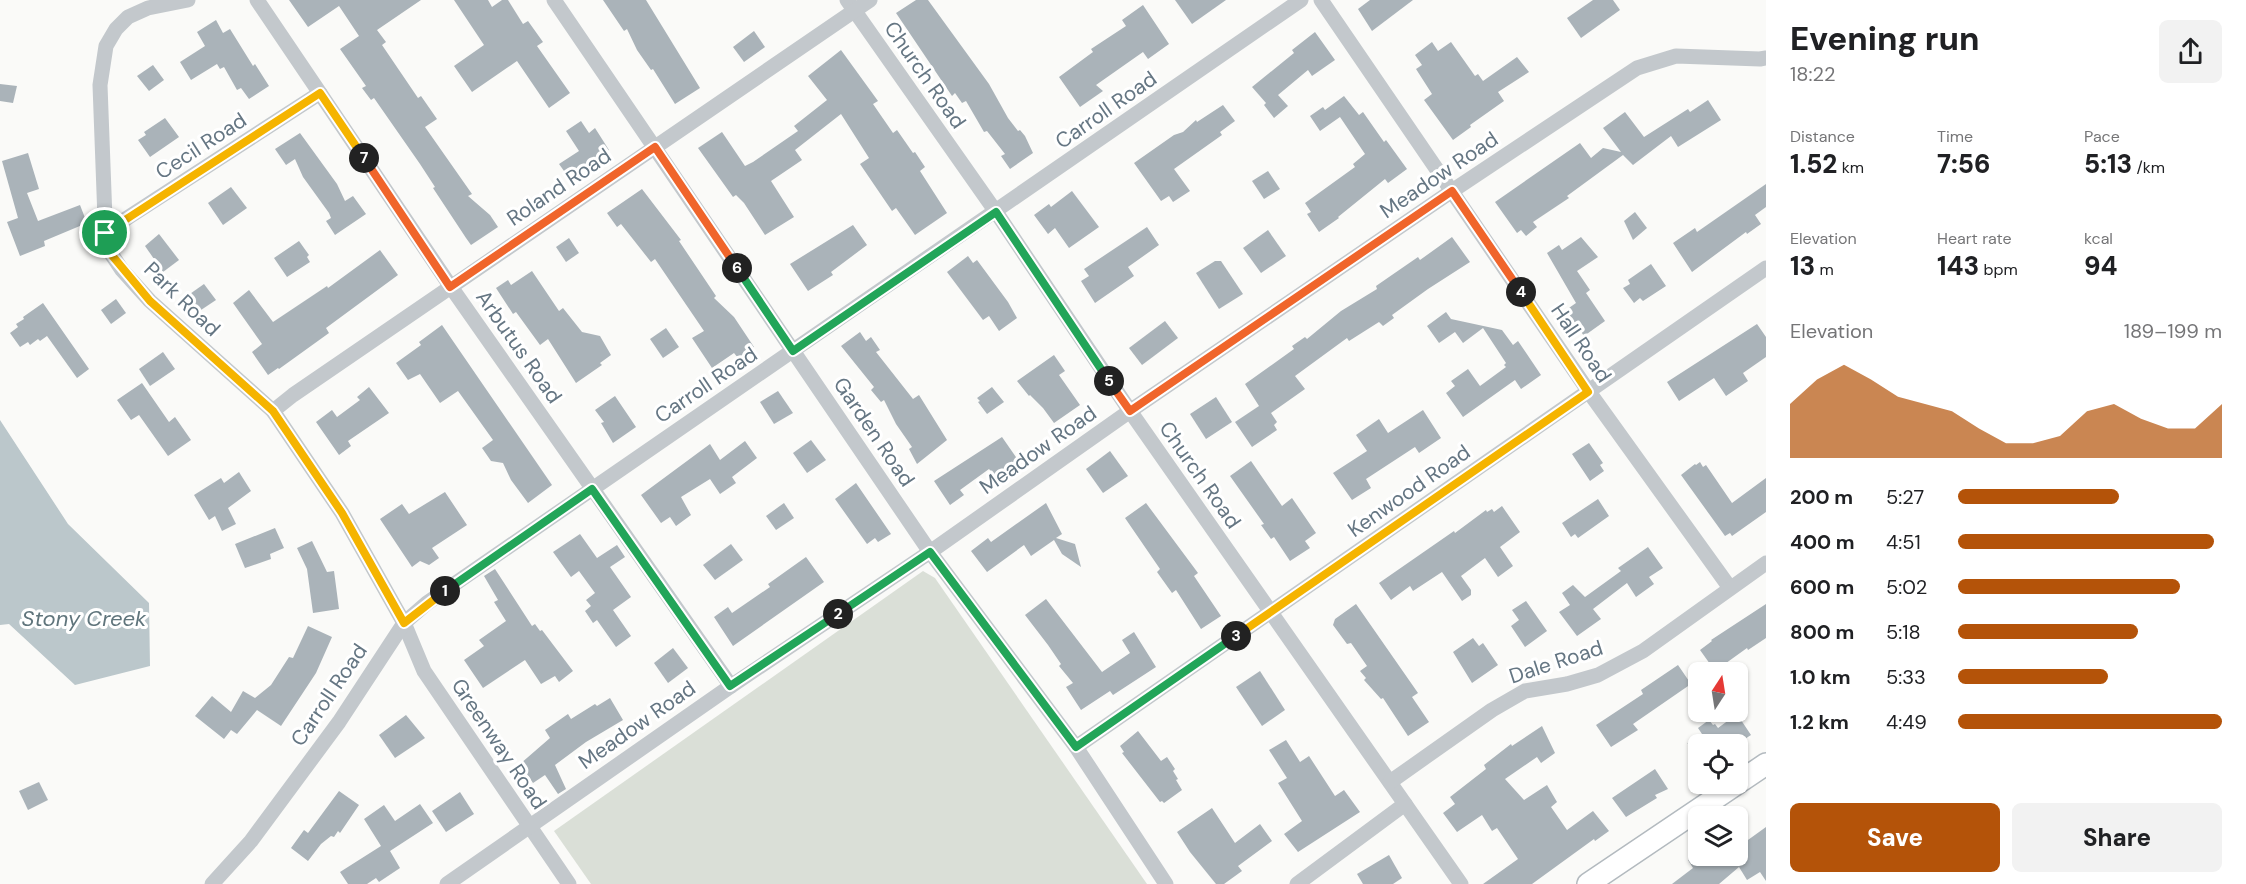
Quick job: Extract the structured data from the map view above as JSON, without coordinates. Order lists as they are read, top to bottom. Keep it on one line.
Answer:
{"streets":{"street":["Church Road","Carroll Road","Cecil Road","Meadow Road","Roland Road","Park Road","Hall Road","Arbutus Road","Garden Road","Kenwood Road","Dale Road","Greenway Road"]},"crossings":[["Church Road","Carroll Road"],["Church Road","Meadow Road"],["Church Road","Roland Road"],["Church Road","Kenwood Road"],["Church Road","Dale Road"],["Carroll Road","Park Road"],["Carroll Road","Arbutus Road"],["Carroll Road","Garden Road"],["Carroll Road","Greenway Road"],["Cecil Road","Park Road"],["Cecil Road","Arbutus Road"],["Meadow Road","Hall Road"],["Meadow Road","Arbutus Road"],["Meadow Road","Garden Road"],["Meadow Road","Greenway Road"],["Roland Road","Park Road"],["Roland Road","Arbutus Road"],["Roland Road","Garden Road"],["Park Road","Greenway Road"],["Hall Road","Kenwood Road"],["Hall Road","Dale Road"],["Garden Road","Kenwood Road"]],"water":["Stony Creek"],"north":"top","page":{"heading":["Evening run","18:22"],"stats":[["Distance","1.52 km"],["Time","7:56"],["Pace","5:13 /km"],["Elevation","13 m"],["Heart rate","143 bpm"],["kcal","94"]],"pins":["7","6","4","5","1","2","3"],"chart":["Elevation","189–199 m"],"list":[{"name":"200 m","note":"5:27"},{"name":"400 m","note":"4:51"},{"name":"600 m","note":"5:02"},{"name":"800 m","note":"5:18"},{"name":"1.0 km","note":"5:33"},{"name":"1.2 km","note":"4:49"}],"buttons":["Save","Share"]}}
